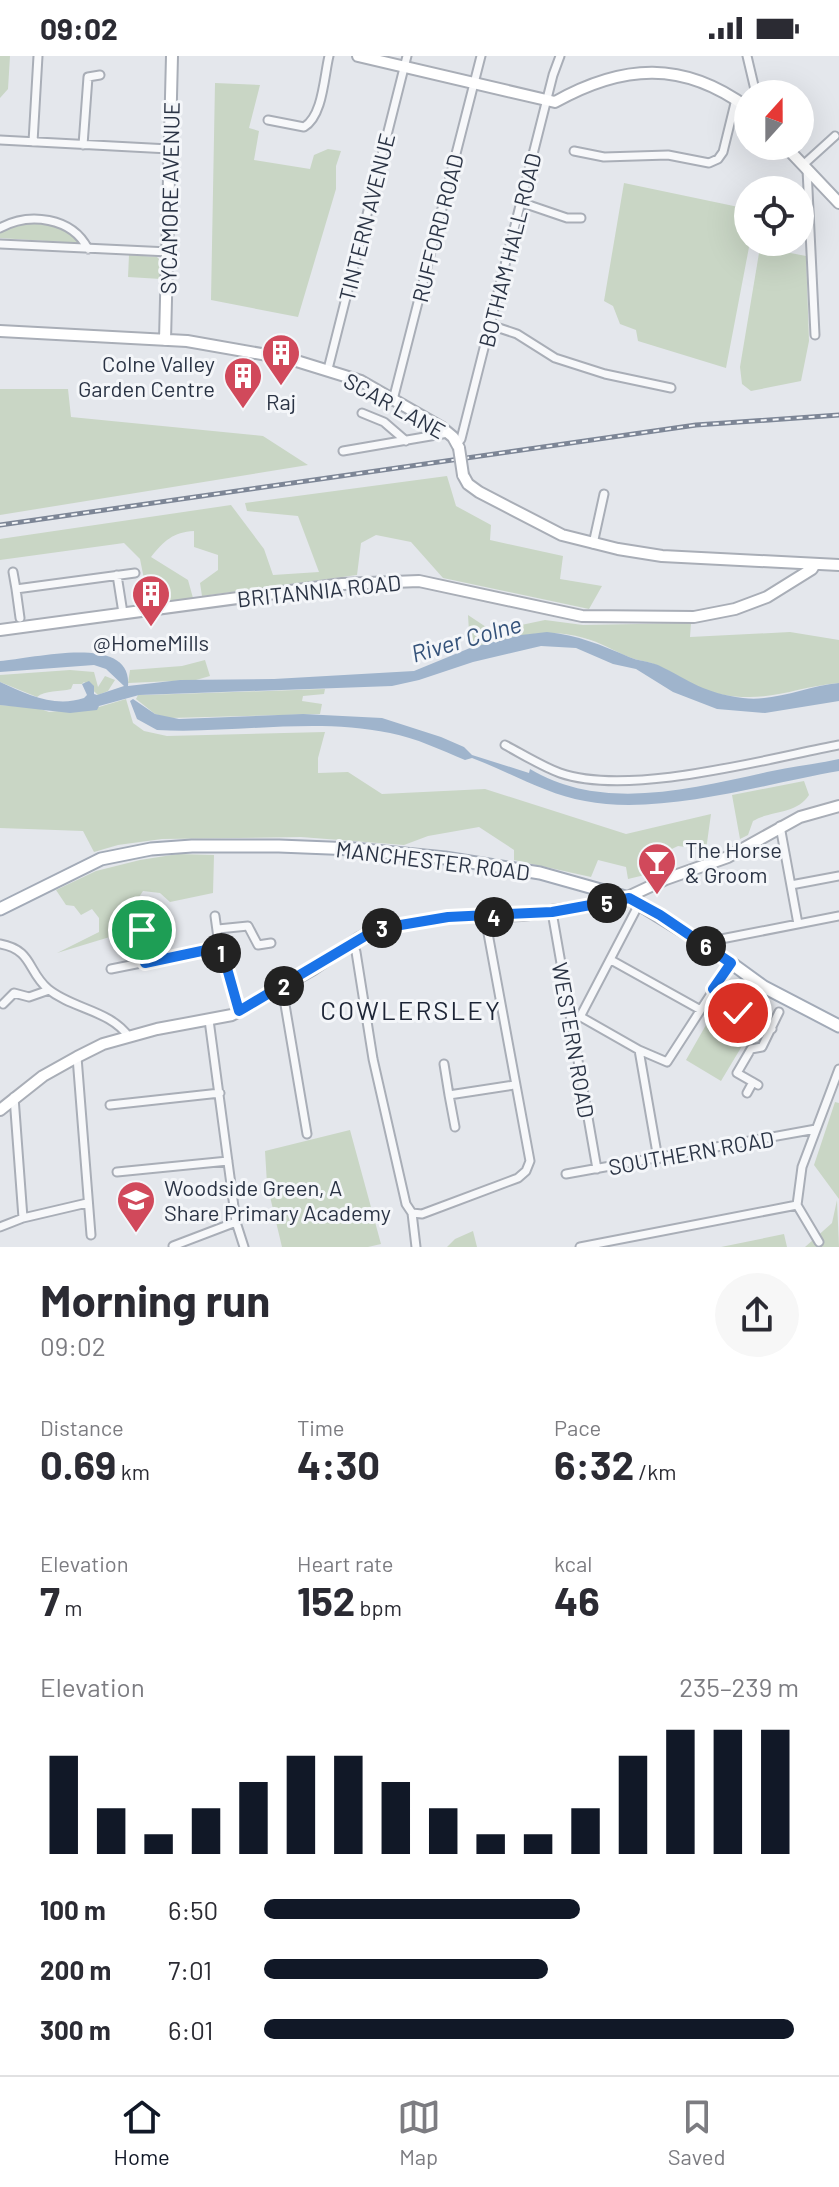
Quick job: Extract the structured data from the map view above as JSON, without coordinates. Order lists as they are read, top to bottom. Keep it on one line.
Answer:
{"streets":{"main road":["MANCHESTER ROAD"],"street":["SYCAMORE AVENUE","TINTERN AVENUE","RUFFORD ROAD","BOTHAM HALL ROAD","SCAR LANE","BRITANNIA ROAD","WESTERN ROAD","SOUTHERN ROAD"]},"crossings":[["SYCAMORE AVENUE","SCAR LANE"],["TINTERN AVENUE","SCAR LANE"],["RUFFORD ROAD","SCAR LANE"],["BOTHAM HALL ROAD","SCAR LANE"],["SCAR LANE","BRITANNIA ROAD"],["WESTERN ROAD","SOUTHERN ROAD"]],"districts":["COWLERSLEY"],"water":["River Colne"],"places":{"building":["Raj","Colne Valley Garden Centre","@HomeMills"],"bar":["The Horse & Groom"],"school or university":["Woodside Green, A Share Primary Academy"]},"north":"top","page":{"status":"09:02","pins":["5","4","3","6","1","2"],"heading":["Morning run","09:02"],"stats":[["Distance","0.69 km"],["Time","4:30"],["Pace","6:32 /km"],["Elevation","7 m"],["Heart rate","152 bpm"],["kcal","46"]],"chart":["Elevation","235–239 m"],"list":[{"name":"100 m","note":"6:50"},{"name":"200 m","note":"7:01"},{"name":"300 m","note":"6:01"}],"tabs":["Home","Map","Saved"]}}
